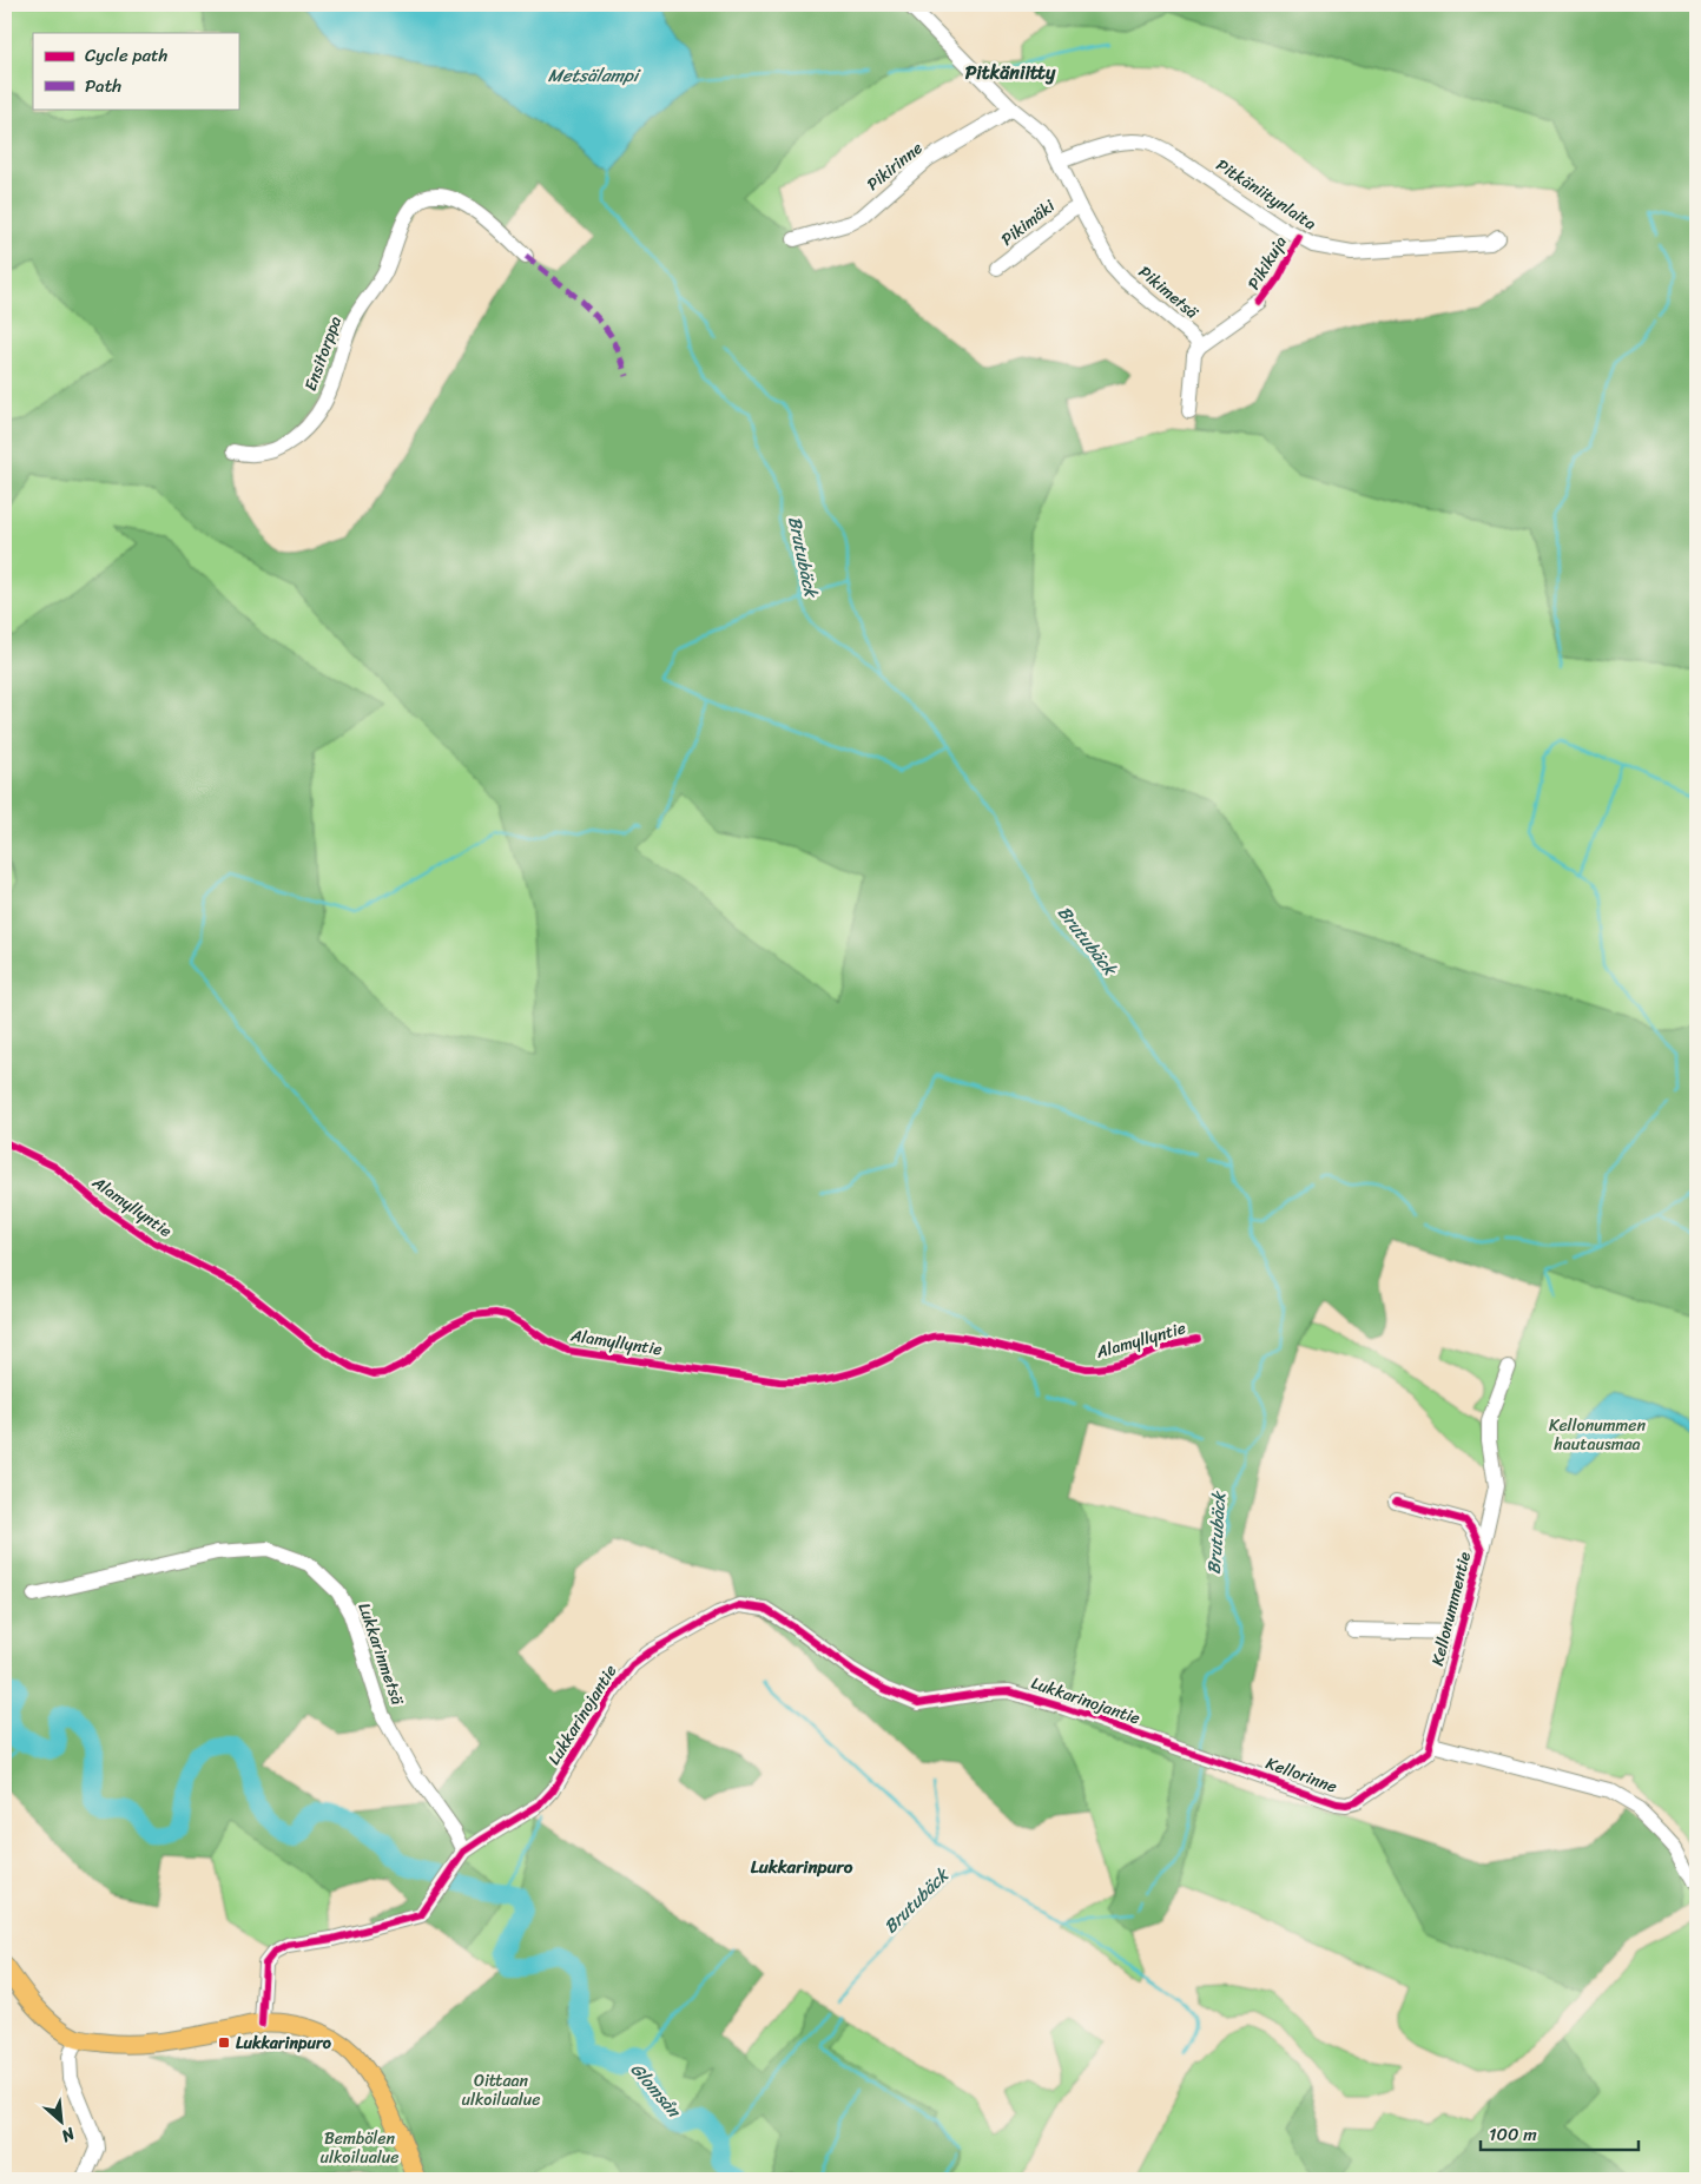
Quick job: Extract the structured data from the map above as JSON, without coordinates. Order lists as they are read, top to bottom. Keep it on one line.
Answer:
{"streets":{"street":["Pikirinne","Pitkäniitynlaita","Pikimäki","Pikikuja","Pikimetsä","Ensitorppa","Kellonummentie","Lukkarinmetsä","Lukkarinojantie","Kellorinne"],"cycle path":["Alamyllyntie"]},"crossings":[["Pikirinne","Pikimetsä"],["Pitkäniitynlaita","Pikimetsä"],["Pikimäki","Pikimetsä"],["Pikikuja","Pikimetsä"],["Kellonummentie","Kellorinne"],["Lukkarinmetsä","Lukkarinojantie"],["Lukkarinojantie","Kellorinne"]],"districts":["Pitkäniitty","Lukkarinpuro"],"water":["Metsälampi","Brutubäck","Glomsån"],"parks":["Kellonummen hautausmaa","Oittaan ulkoilualue","Bembölen ulkoilualue"],"places":{"transit":["Lukkarinpuro"]},"legend":["Cycle path","Path"],"scale_bar":"100 m","north":"bottom right"}
